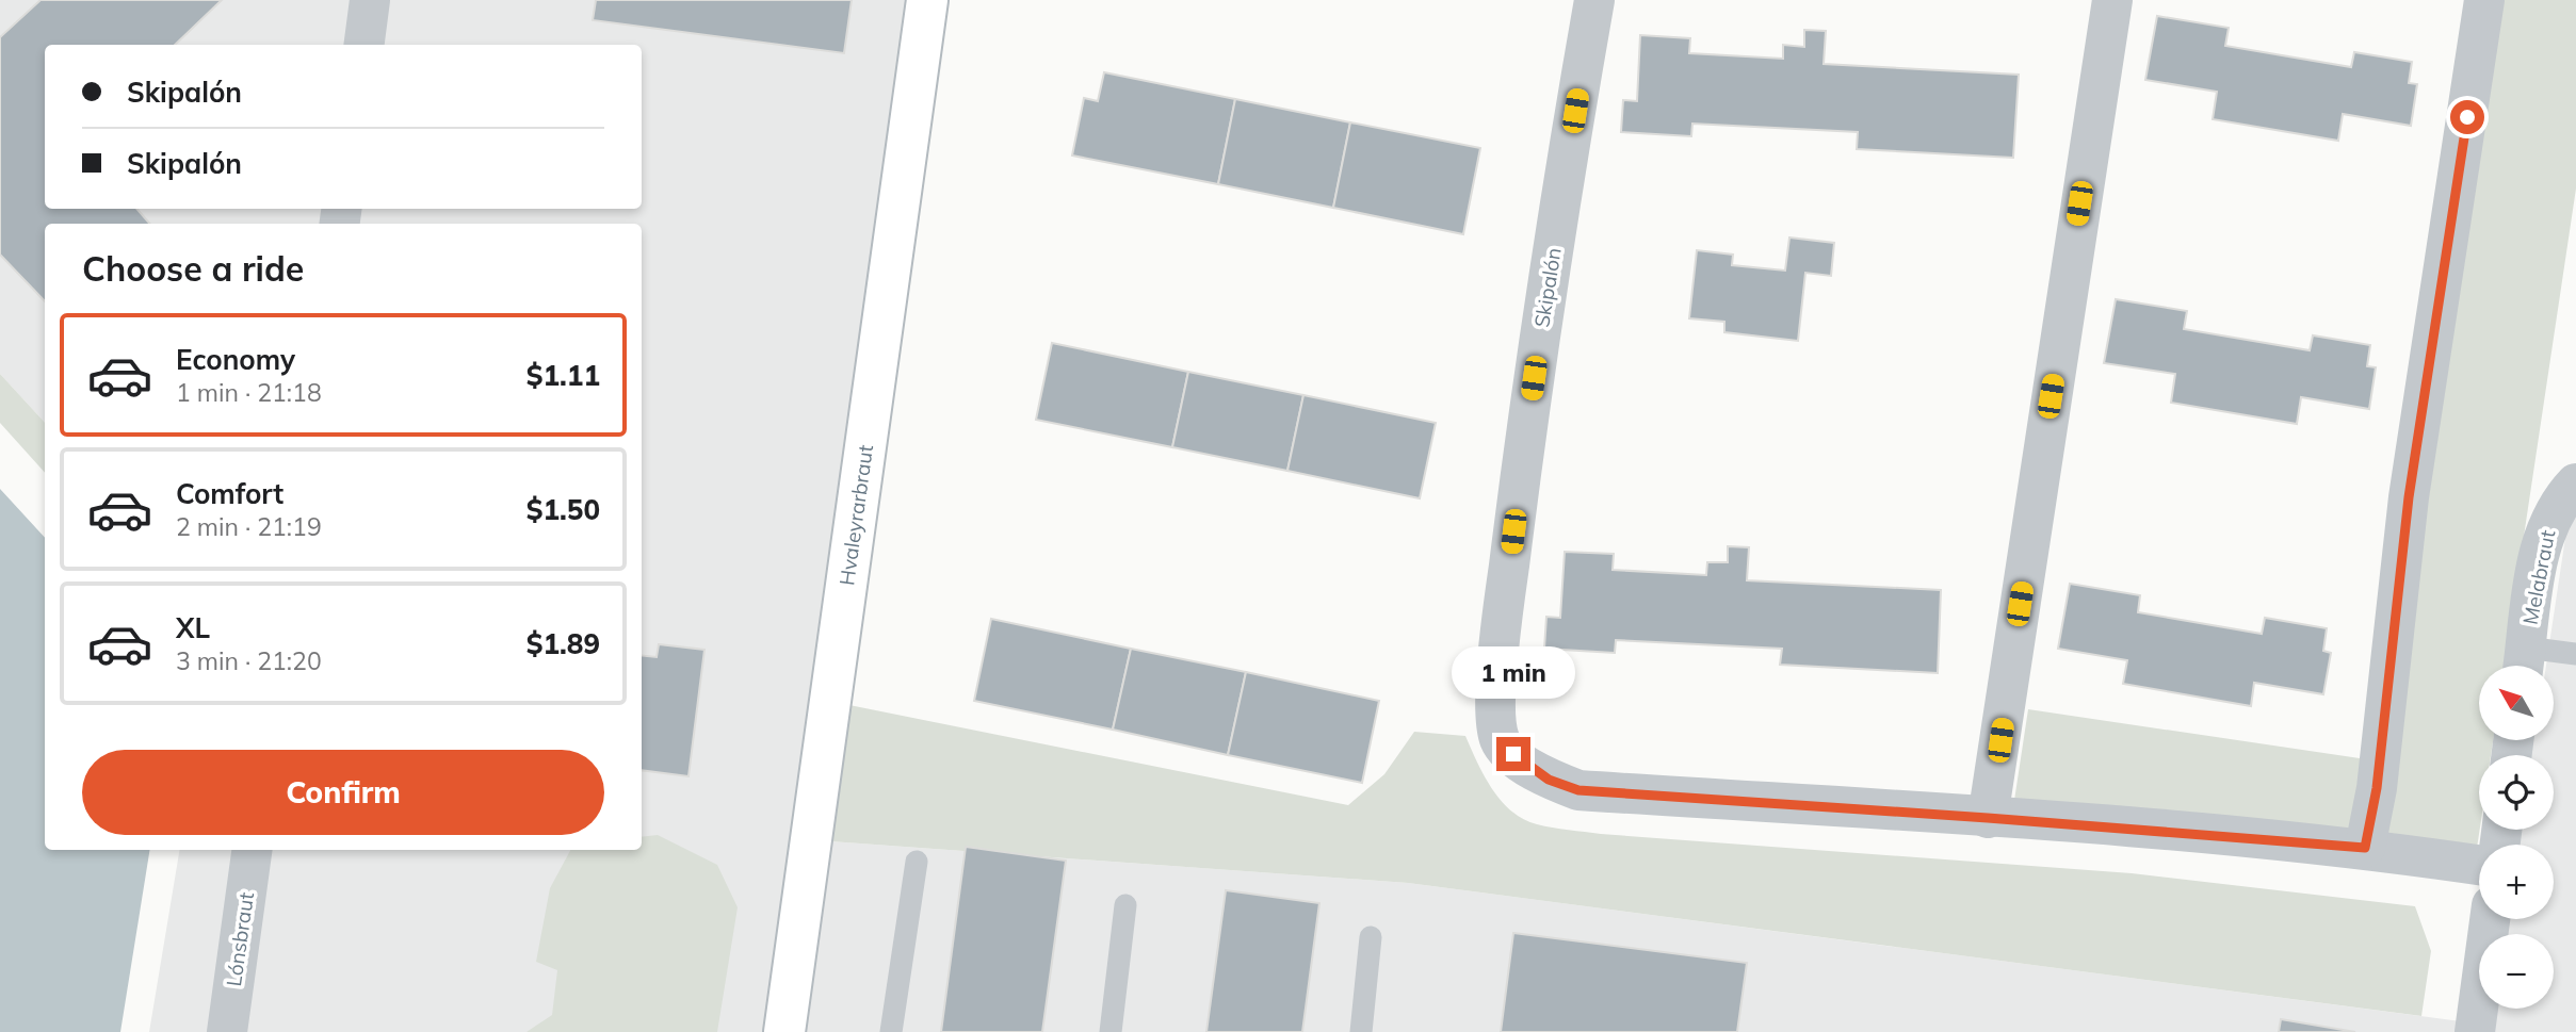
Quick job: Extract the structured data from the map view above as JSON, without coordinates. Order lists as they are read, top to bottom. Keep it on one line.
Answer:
{"streets":{"street":["Skipalón","Hvaleyrarbraut","Melabraut","Lónsbraut"]},"north":"top left","page":{"banner":["Skipalón","Skipalón"],"heading":"Choose a ride","list":[{"name":"Economy","note":"1 min · 21:18","value":"$1.11"},{"name":"Comfort","note":"2 min · 21:19","value":"$1.50"},{"name":"XL","note":"3 min · 21:20","value":"$1.89"}],"bubble":"1 min","map_buttons":["+","−"],"buttons":"Confirm"}}
